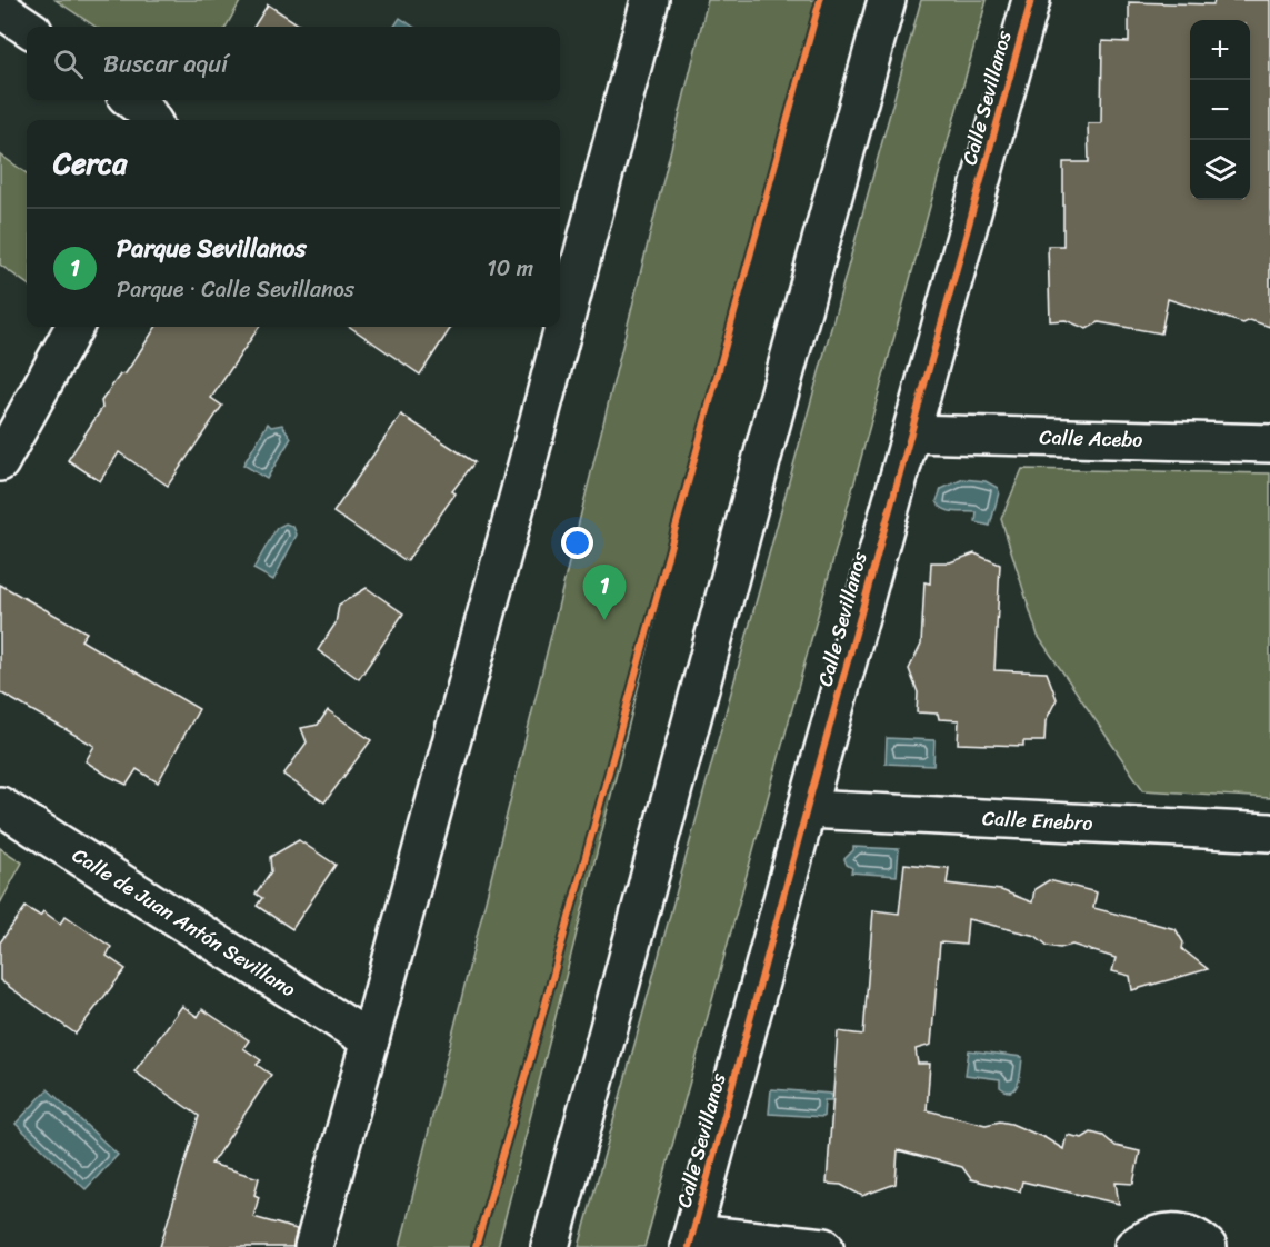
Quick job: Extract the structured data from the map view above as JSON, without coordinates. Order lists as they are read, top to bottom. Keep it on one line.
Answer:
{"streets":{"street":["Calle Sevillanos","Calle Acebo","Calle Enebro","Calle de Juan Antón Sevillano"]},"crossings":[["Calle Sevillanos","Calle Acebo"],["Calle Sevillanos","Calle Enebro"]],"page":{"map_buttons":["+","−"],"search":"Buscar aquí","heading":"Cerca","list":[{"mark":"1","name":"Parque Sevillanos","note":"Parque · Calle Sevillanos","value":"10 m"}],"pins":"1"}}
